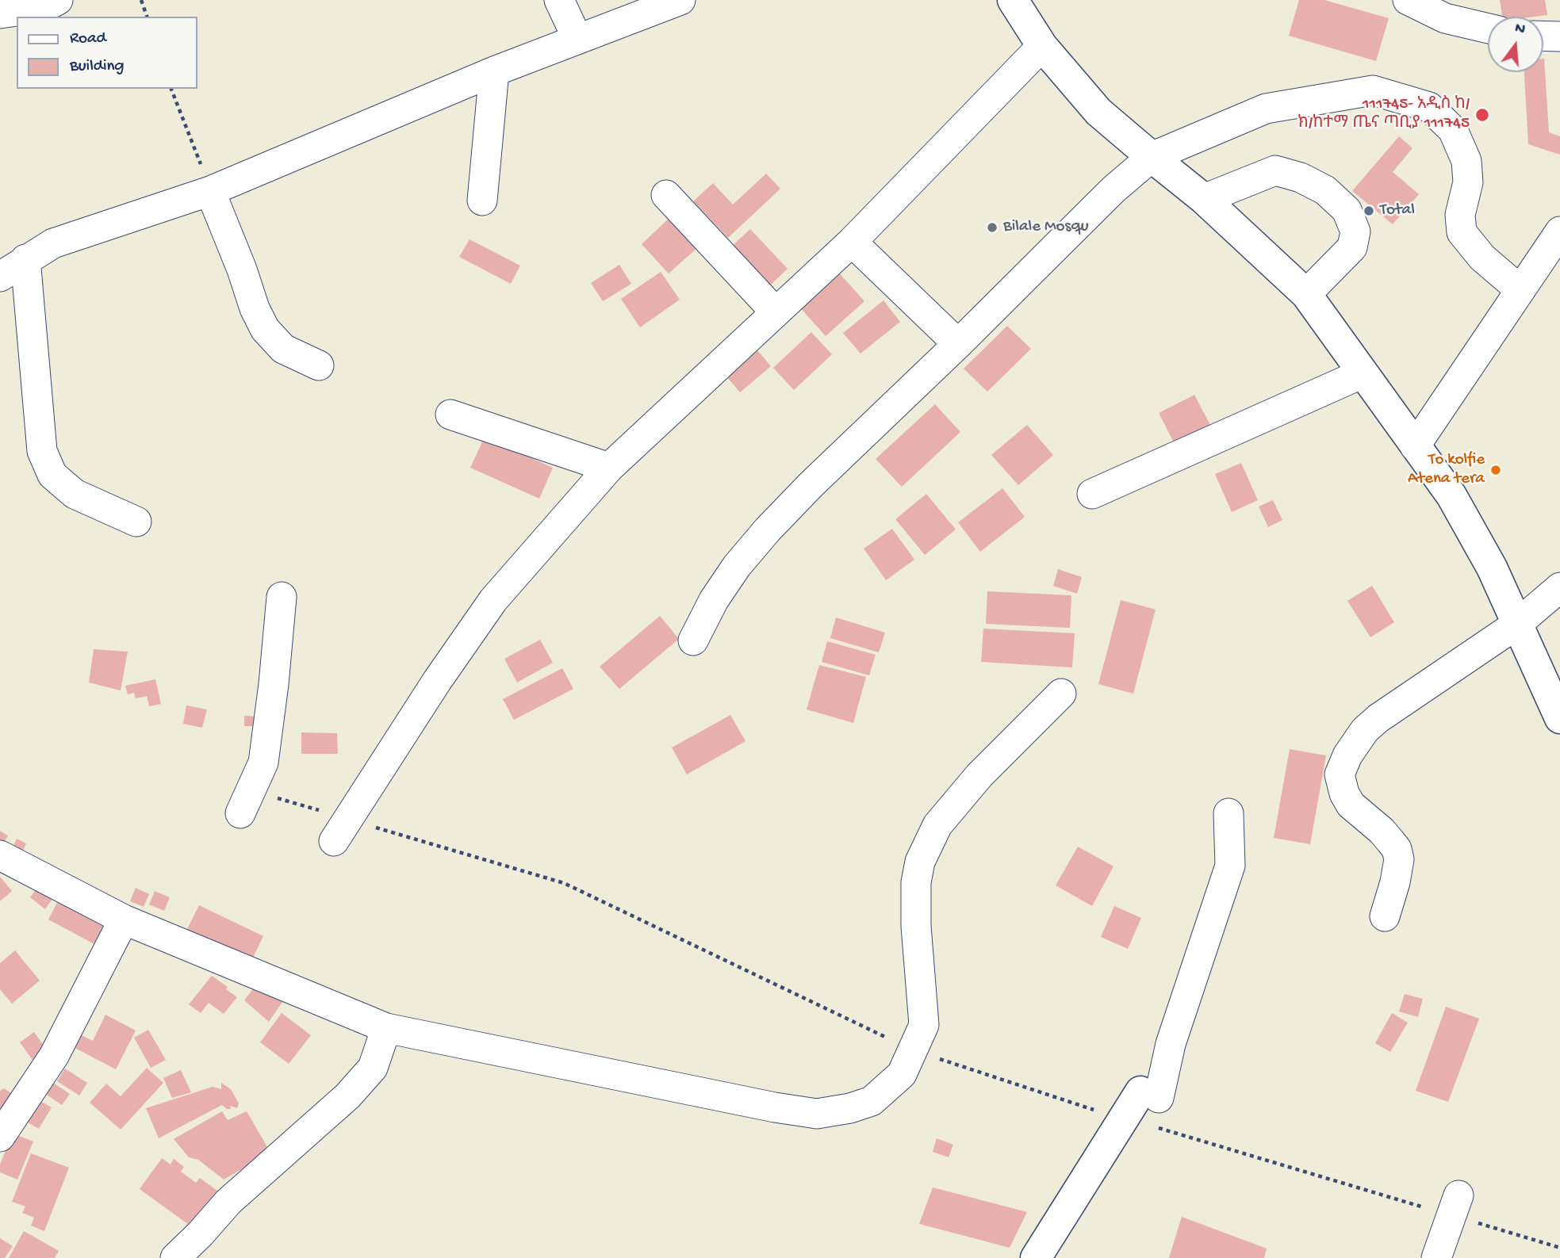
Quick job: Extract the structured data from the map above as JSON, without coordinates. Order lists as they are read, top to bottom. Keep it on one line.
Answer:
{"places":["111745- አዲስ ከ/ ክ/ከተማ ጤና ጣቢያ 111745","Total","Bilale Mosqu","To kolfie Atena tera"],"legend":["Road","Building"],"north":"top"}
